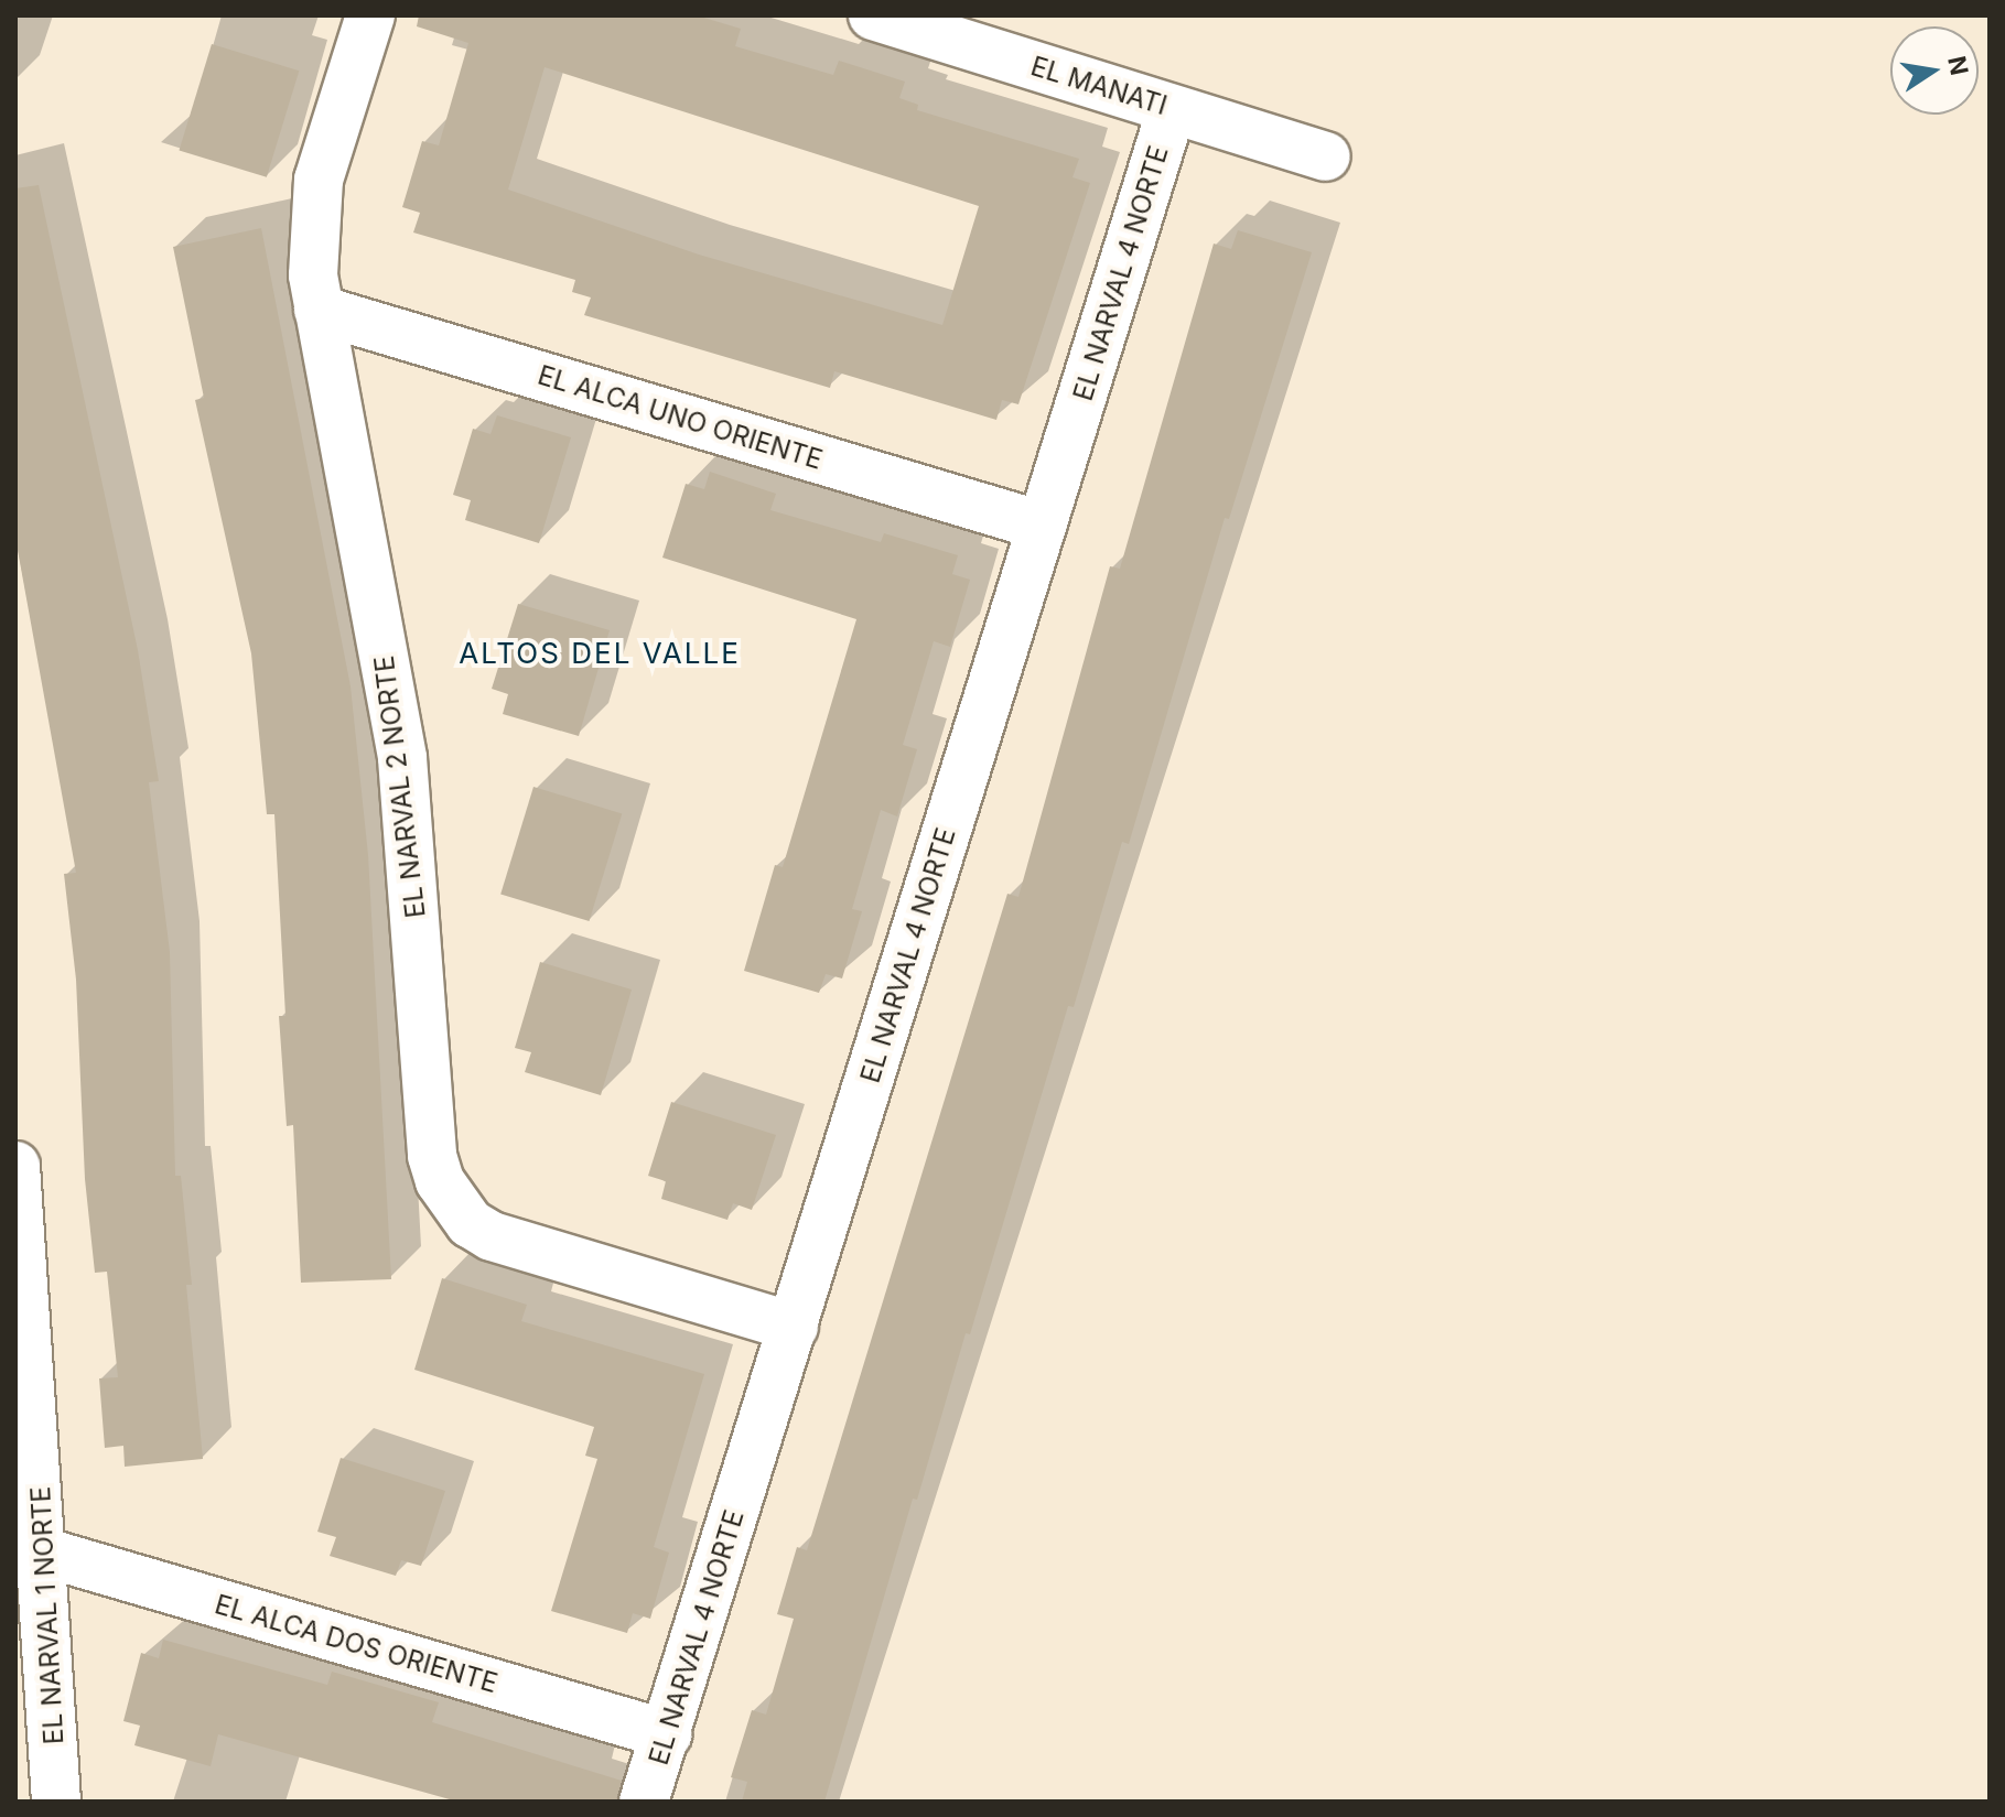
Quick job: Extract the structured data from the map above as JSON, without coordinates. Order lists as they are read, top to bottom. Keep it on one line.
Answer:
{"streets":{"street":["EL MANATI","EL NARVAL 4 NORTE","EL ALCA UNO ORIENTE","EL NARVAL 2 NORTE","EL NARVAL 1 NORTE","EL ALCA DOS ORIENTE"]},"crossings":[["EL MANATI","EL NARVAL 4 NORTE"],["EL NARVAL 4 NORTE","EL ALCA UNO ORIENTE"],["EL NARVAL 4 NORTE","EL NARVAL 2 NORTE"],["EL NARVAL 4 NORTE","EL ALCA DOS ORIENTE"],["EL ALCA UNO ORIENTE","EL NARVAL 2 NORTE"],["EL NARVAL 1 NORTE","EL ALCA DOS ORIENTE"]],"districts":["ALTOS DEL VALLE"],"north":"right"}
